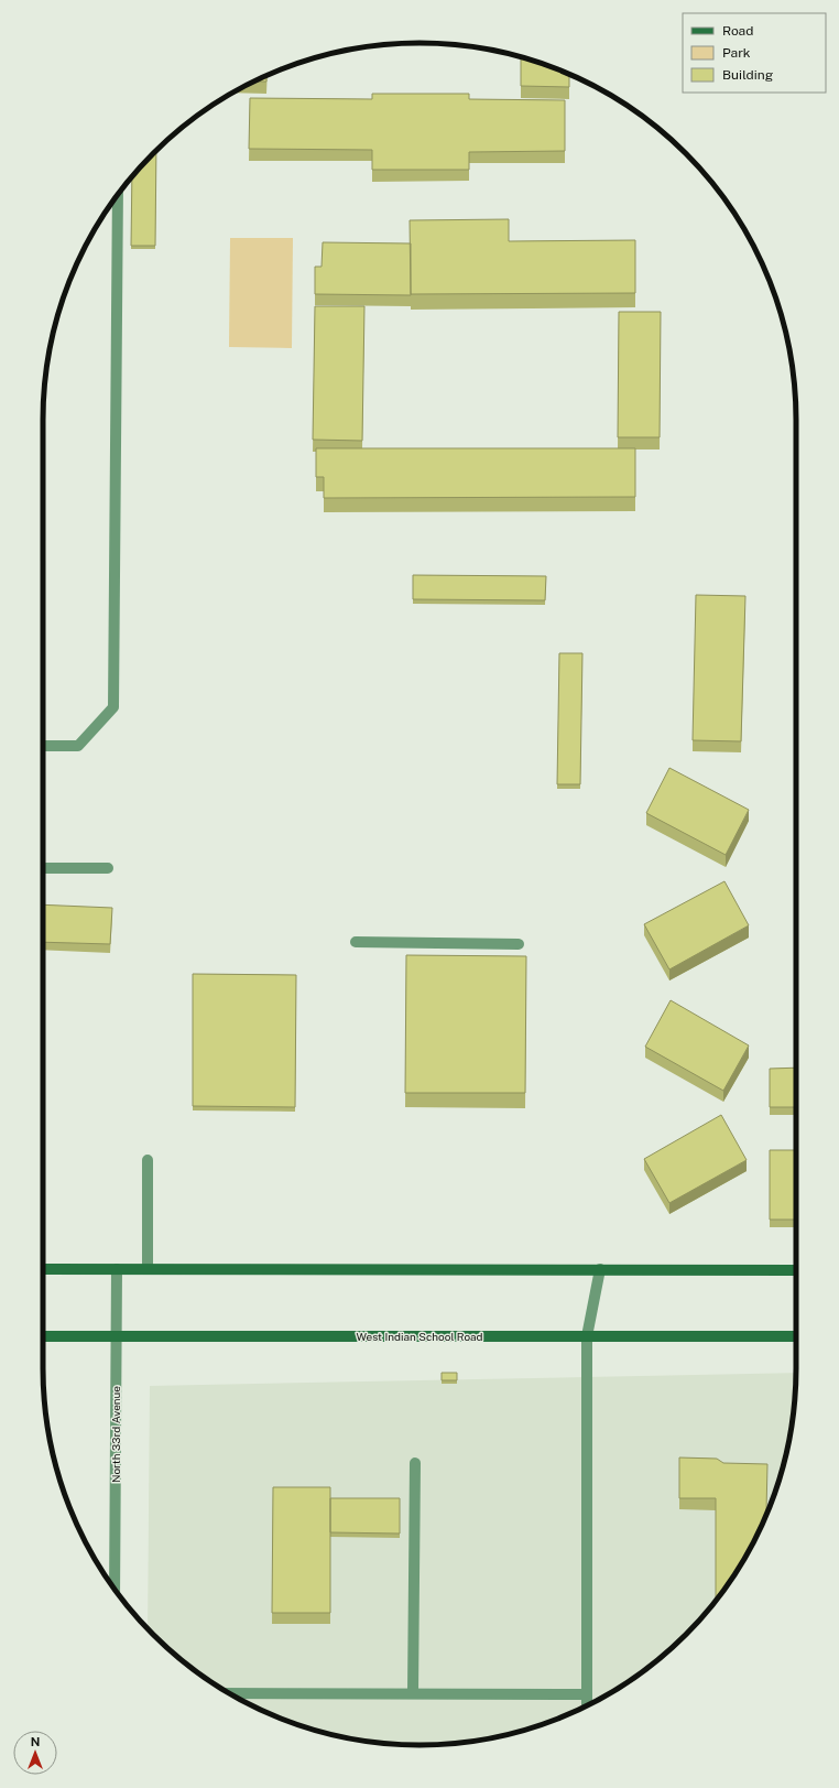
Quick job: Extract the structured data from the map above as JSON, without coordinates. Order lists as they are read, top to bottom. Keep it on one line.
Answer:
{"streets":{"main road":["West Indian School Road"],"street":["North 33rd Avenue"]},"crossings":[["West Indian School Road","North 33rd Avenue"]],"legend":["Road","Park","Building"],"north":"top"}
